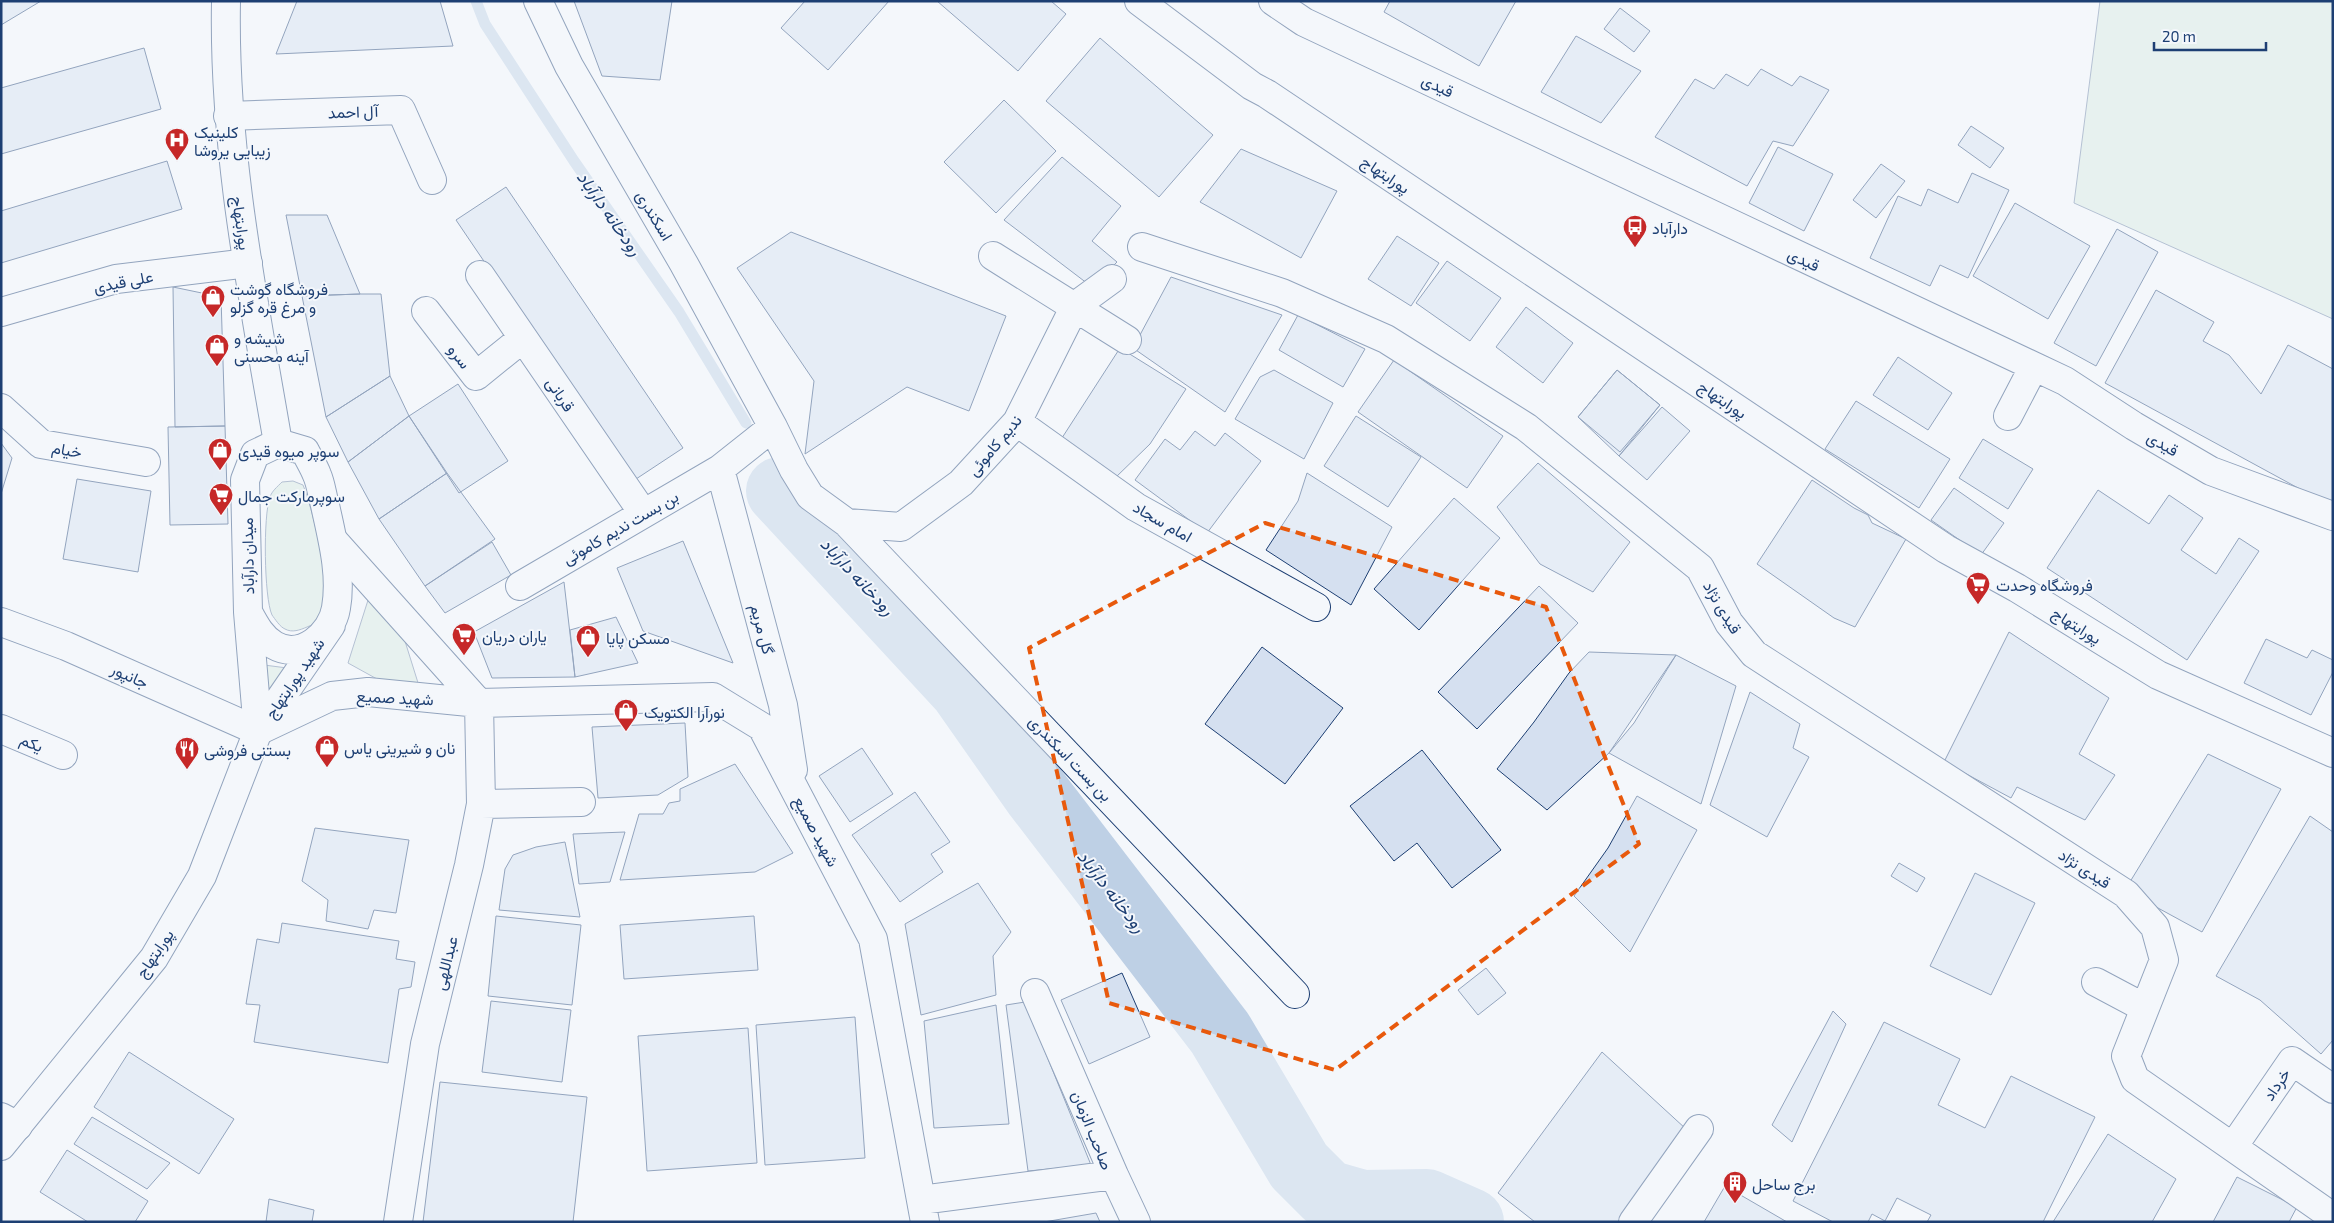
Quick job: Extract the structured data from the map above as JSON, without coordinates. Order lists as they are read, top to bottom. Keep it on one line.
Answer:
{"streets":{"street":["قیدی","آل احمد","پورابتهاج","اسکندری","علی قیدی","سرو","قربانی","ندیم کاموئی","خیام","امام سجاد","بن بست ندیم کاموئی","میدان دارآباد","قیدی نژاد","گل مریم","جانپور","شهید پورابتهاج","شهید صمیع","یکم","بن بست اسکندری","عبداللهی","خرداد","صاحب الزمان"]},"crossings":[["آل احمد","پورابتهاج"],["پورابتهاج","علی قیدی"],["پورابتهاج","میدان دارآباد"],["پورابتهاج","جانپور"],["پورابتهاج","شهید پورابتهاج"],["پورابتهاج","شهید صمیع"],["اسکندری","ندیم کاموئی"],["اسکندری","بن بست اسکندری"],["سرو","قربانی"],["قربانی","بن بست ندیم کاموئی"],["ندیم کاموئی","امام سجاد"],["ندیم کاموئی","بن بست اسکندری"],["بن بست ندیم کاموئی","گل مریم"],["میدان دارآباد","شهید پورابتهاج"],["قیدی نژاد","خرداد"],["گل مریم","شهید صمیع"],["جانپور","شهید پورابتهاج"],["جانپور","شهید صمیع"],["شهید پورابتهاج","شهید صمیع"],["شهید صمیع","عبداللهی"],["شهید صمیع","صاحب الزمان"]],"water":["رودخانه دارآباد"],"places":{"hospital":["کلینیک زیبایی یروشا"],"bus stop":["دارآباد"],"shop":["فروشگاه گوشت و مرغ قره گزلو","شیشه و آینه محسنی","سوپر میوه قیدی","مسکن پایا","نورآرا الکتویک","نان و شیرینی یاس"],"supermarket":["سوپرمارکت جمال","فروشگاه وحدت","یاران دریان"],"restaurant":["بستنی فروشی"],"building":["برج ساحل"]},"scale_bar":"20 m"}
